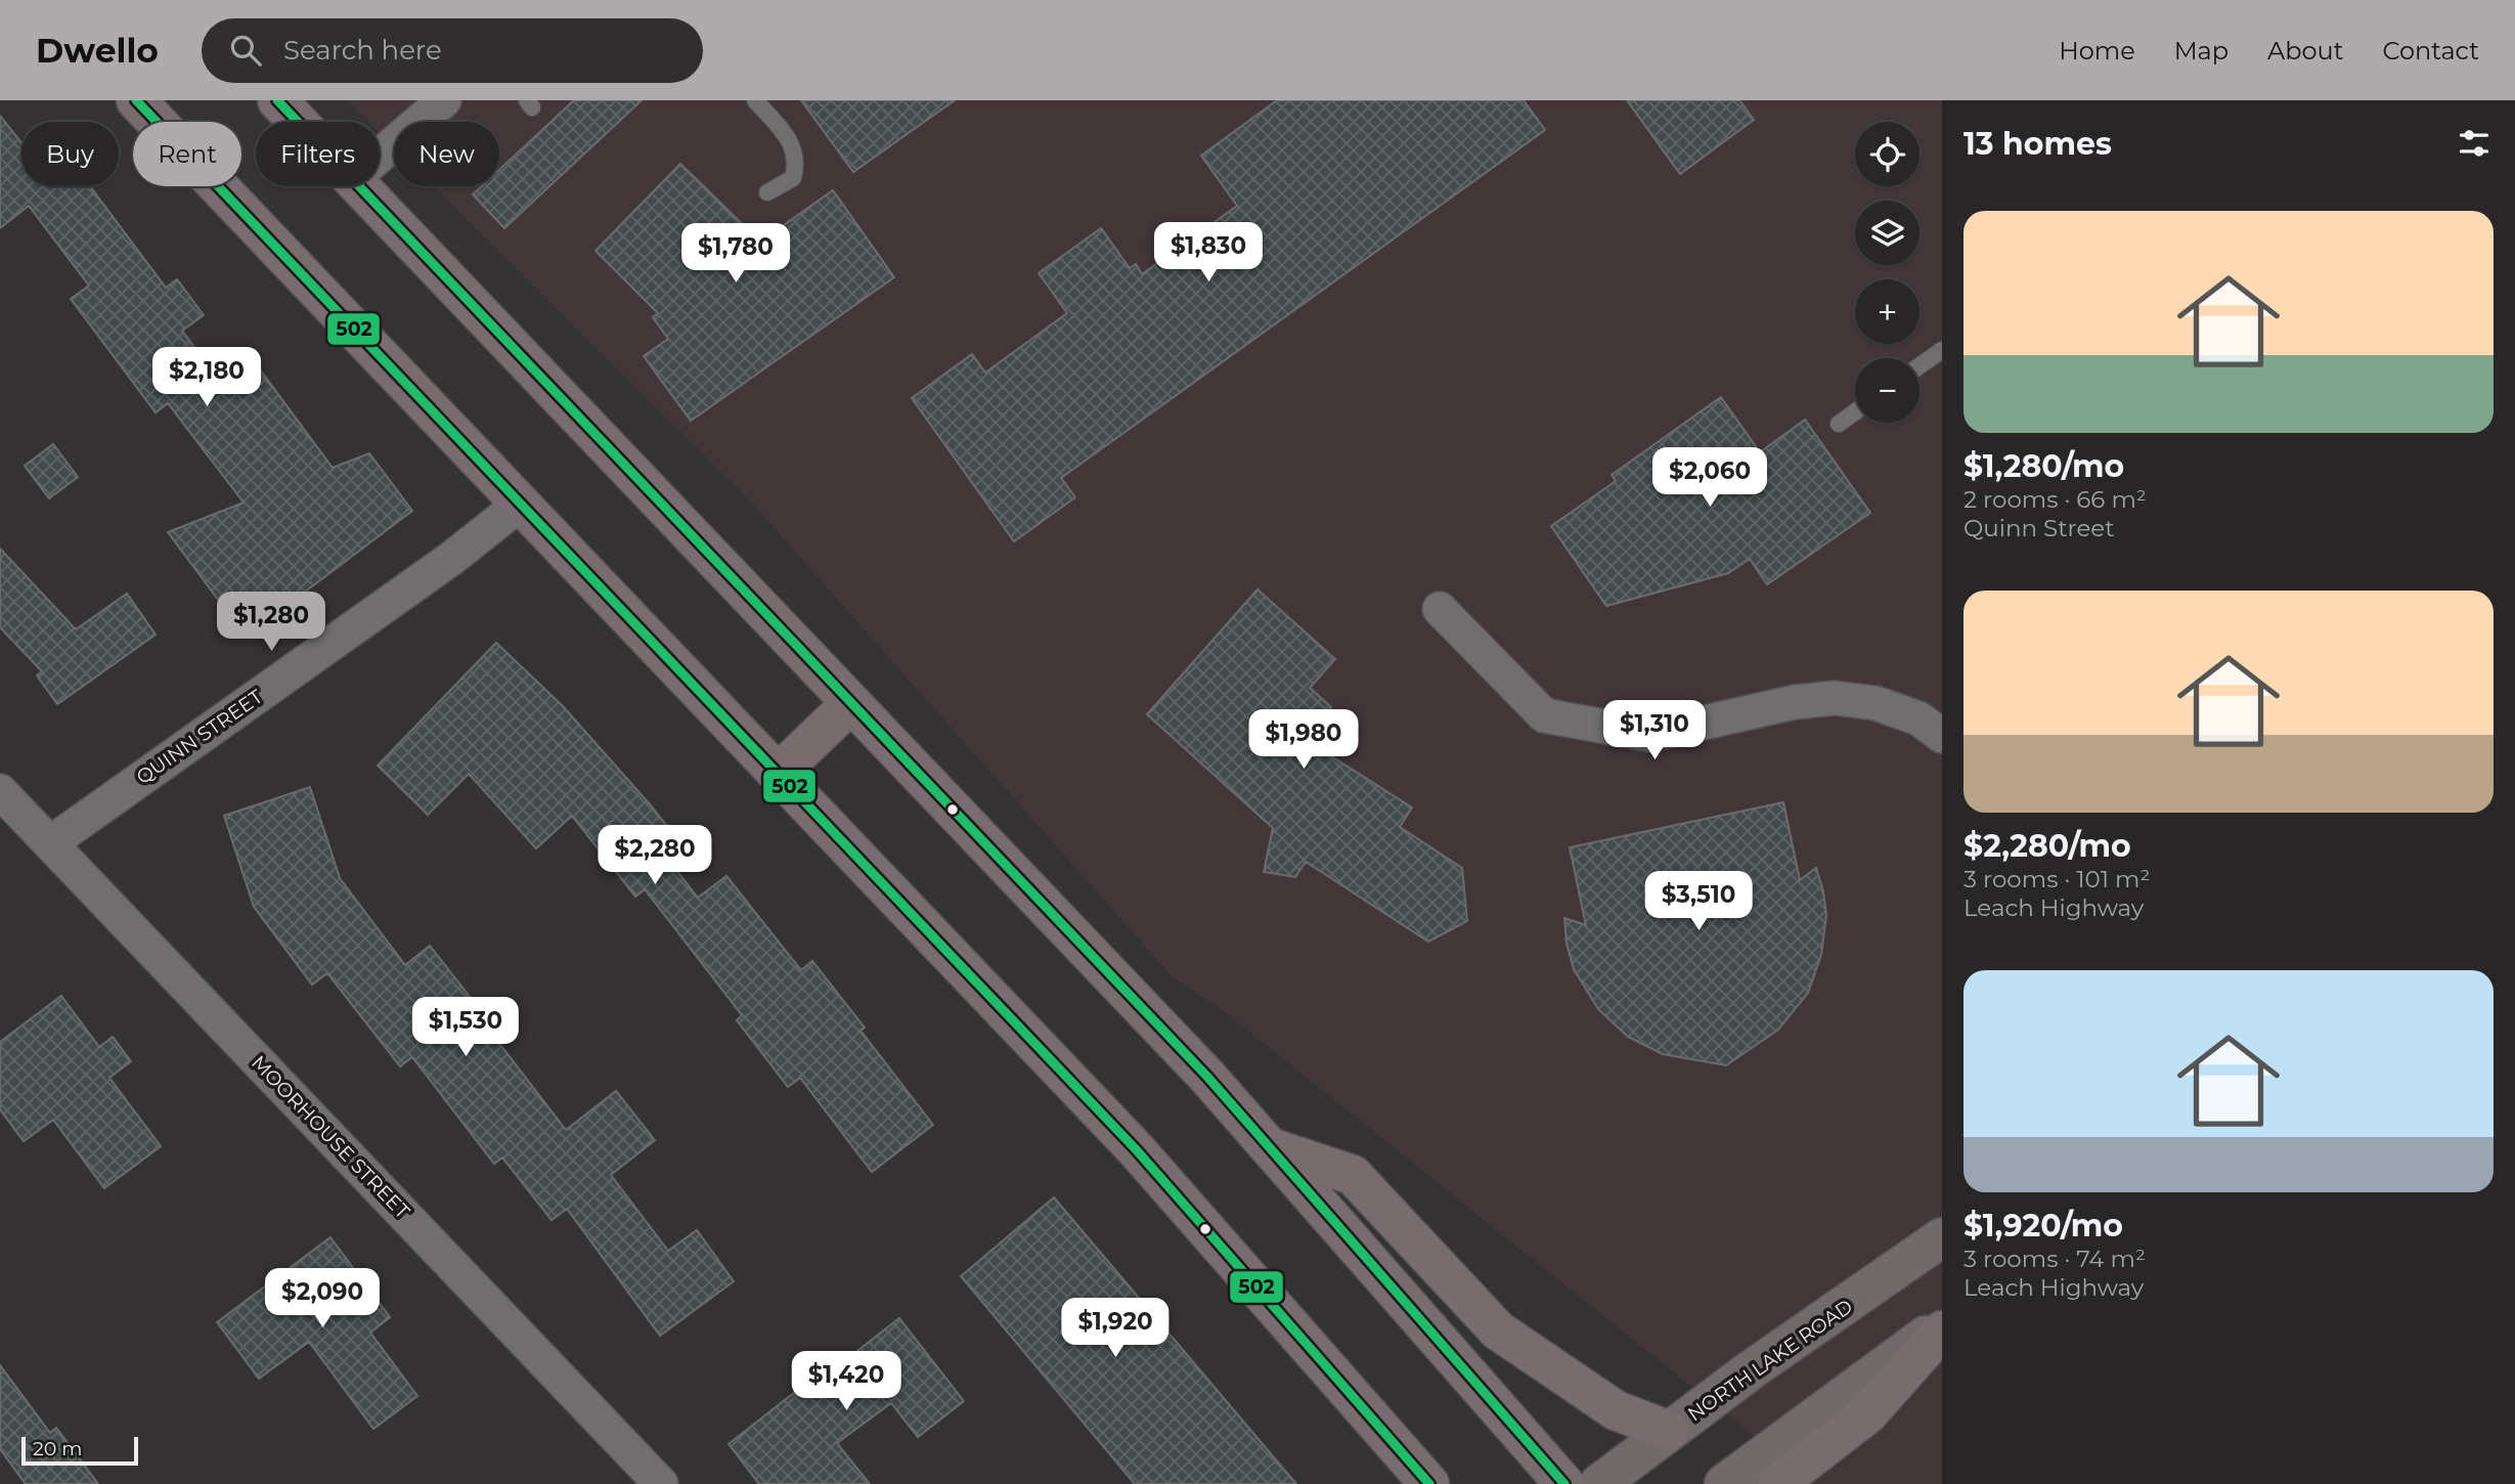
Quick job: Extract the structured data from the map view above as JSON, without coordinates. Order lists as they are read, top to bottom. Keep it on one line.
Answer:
{"streets":{"main road":["NORTH LAKE ROAD"],"street":["QUINN STREET","MOORHOUSE STREET"]},"crossings":[["QUINN STREET","MOORHOUSE STREET"]],"lines":["transit line 502"],"scale_bar":"20 m","page":{"header":"Dwello","search":"Search here","nav":["Home","Map","About","Contact"],"heading":"13 homes","map_buttons":["+","−"],"chip":["Buy","Rent","Filters","New"],"list":[{"name":"$1,280/mo","note":"2 rooms · 66 m² · Quinn Street"},{"name":"$2,280/mo","note":"3 rooms · 101 m² · Leach Highway"},{"name":"$1,920/mo","note":"3 rooms · 74 m² · Leach Highway"}],"price":["$1,830","$1,780","$2,180","$2,060","$1,280","$1,310","$1,980","$2,280","$3,510","$1,530","$2,090","$1,920","$1,420"],"scale":"20 m"}}
